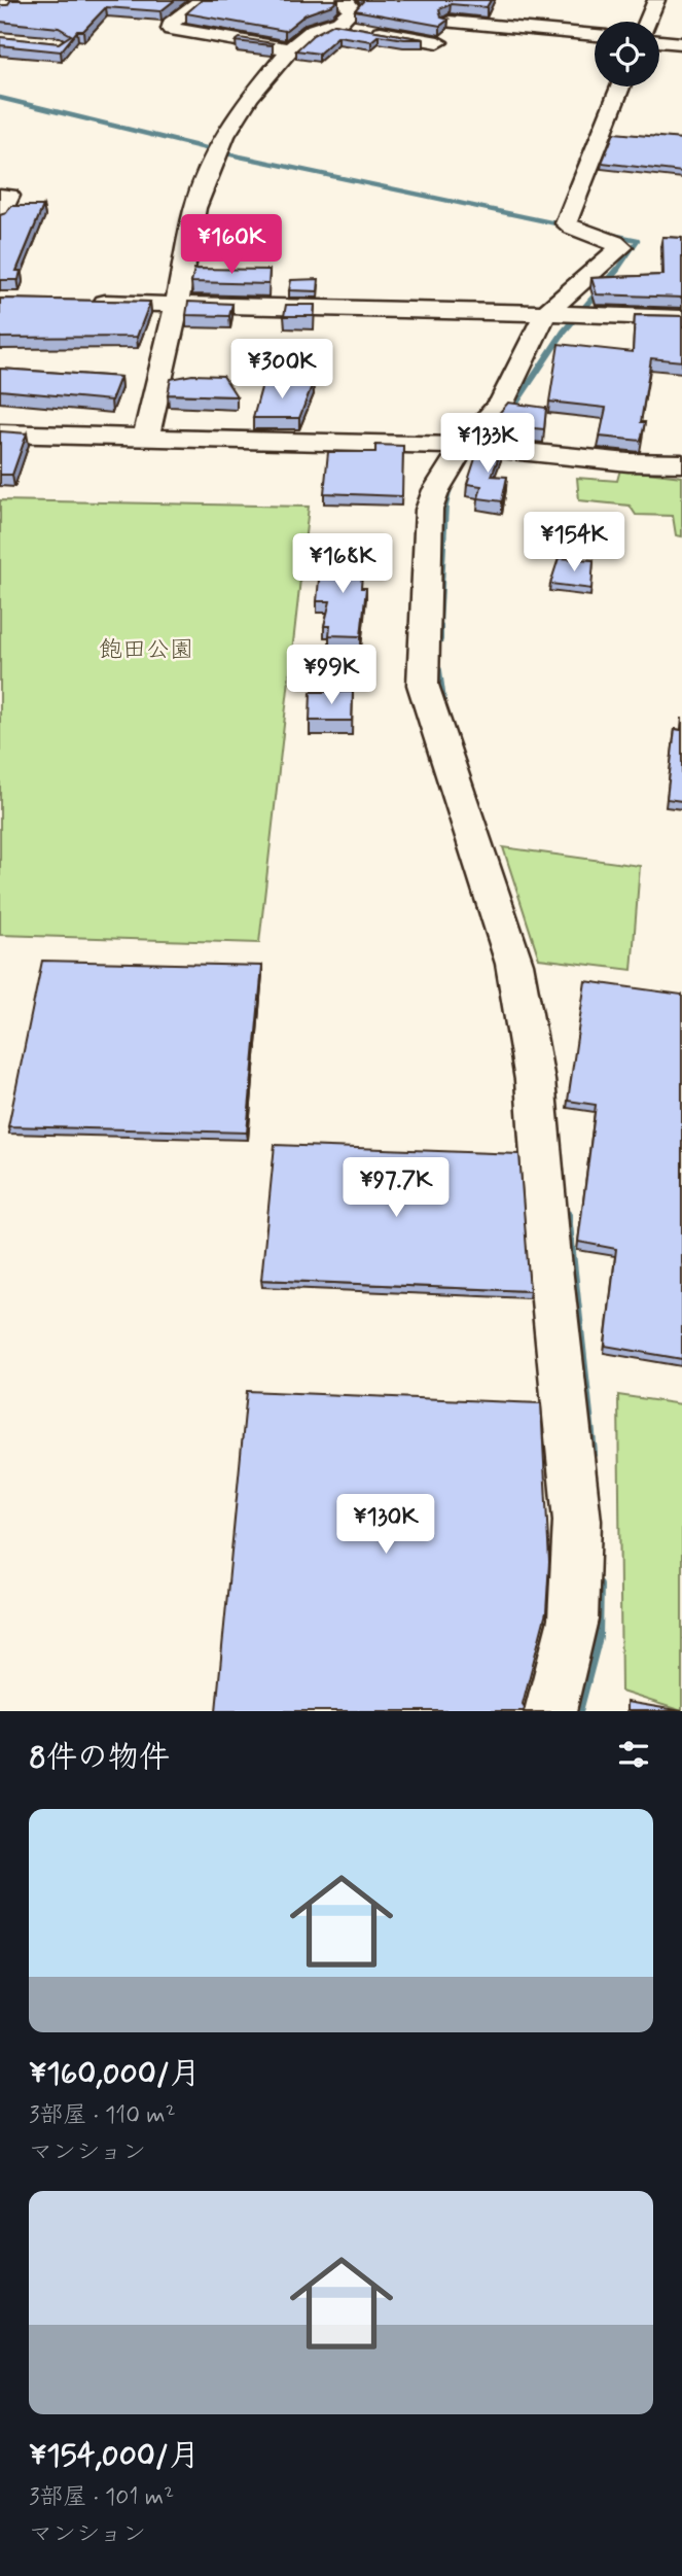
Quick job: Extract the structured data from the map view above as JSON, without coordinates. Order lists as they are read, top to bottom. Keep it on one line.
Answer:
{"parks":["飽田公園"],"page":{"price":["¥160K","¥300K","¥133K","¥154K","¥168K","¥99K","¥97.7K","¥130K"],"heading":"8件の物件","list":[{"name":"¥160,000/月","note":"3部屋 · 110 m² · マンション"},{"name":"¥154,000/月","note":"3部屋 · 101 m² · マンション"}]}}
